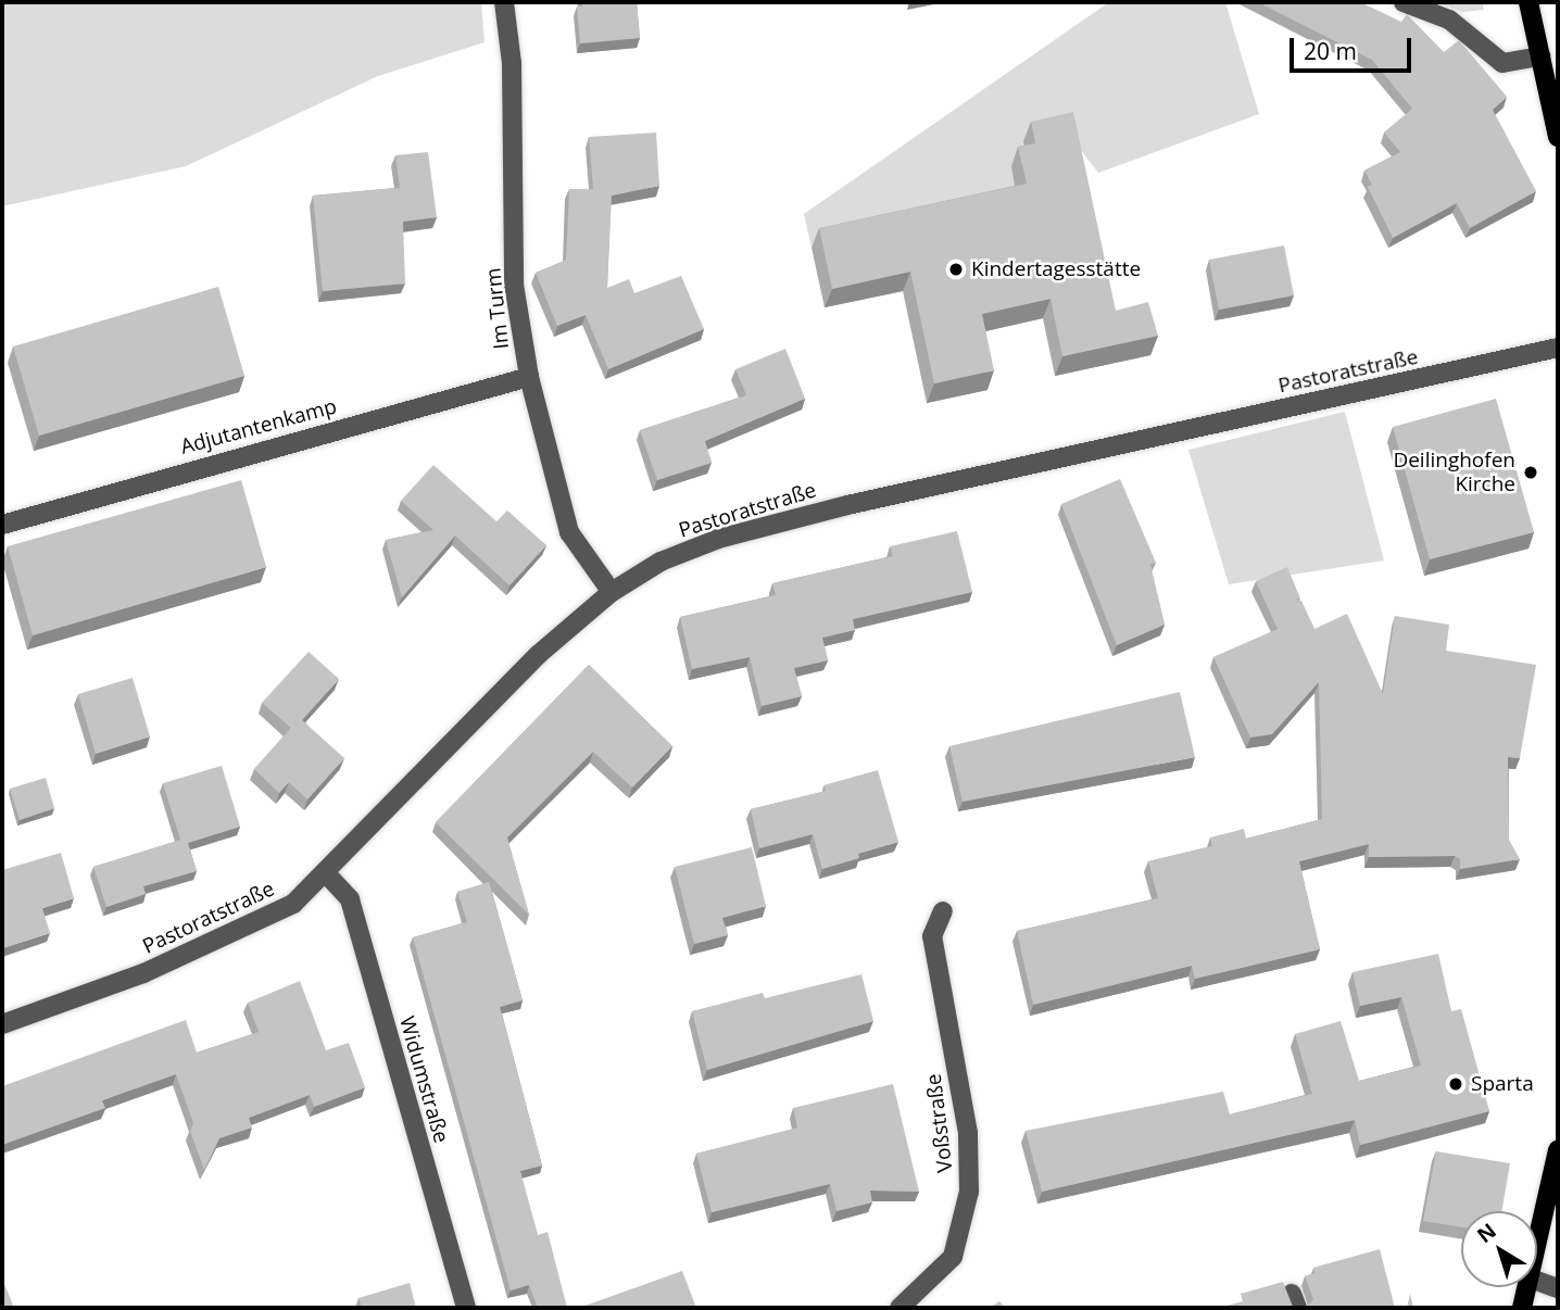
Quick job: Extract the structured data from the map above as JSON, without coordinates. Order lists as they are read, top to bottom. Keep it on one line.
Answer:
{"streets":{"street":["Im Turm","Pastoratstraße","Adjutantenkamp","Widumstraße","Voßstraße"]},"crossings":[["Im Turm","Pastoratstraße"],["Im Turm","Adjutantenkamp"],["Pastoratstraße","Widumstraße"]],"places":["Kindertagesstätte","Deilinghofen Kirche","Sparta"],"scale_bar":"20 m","north":"top left"}
